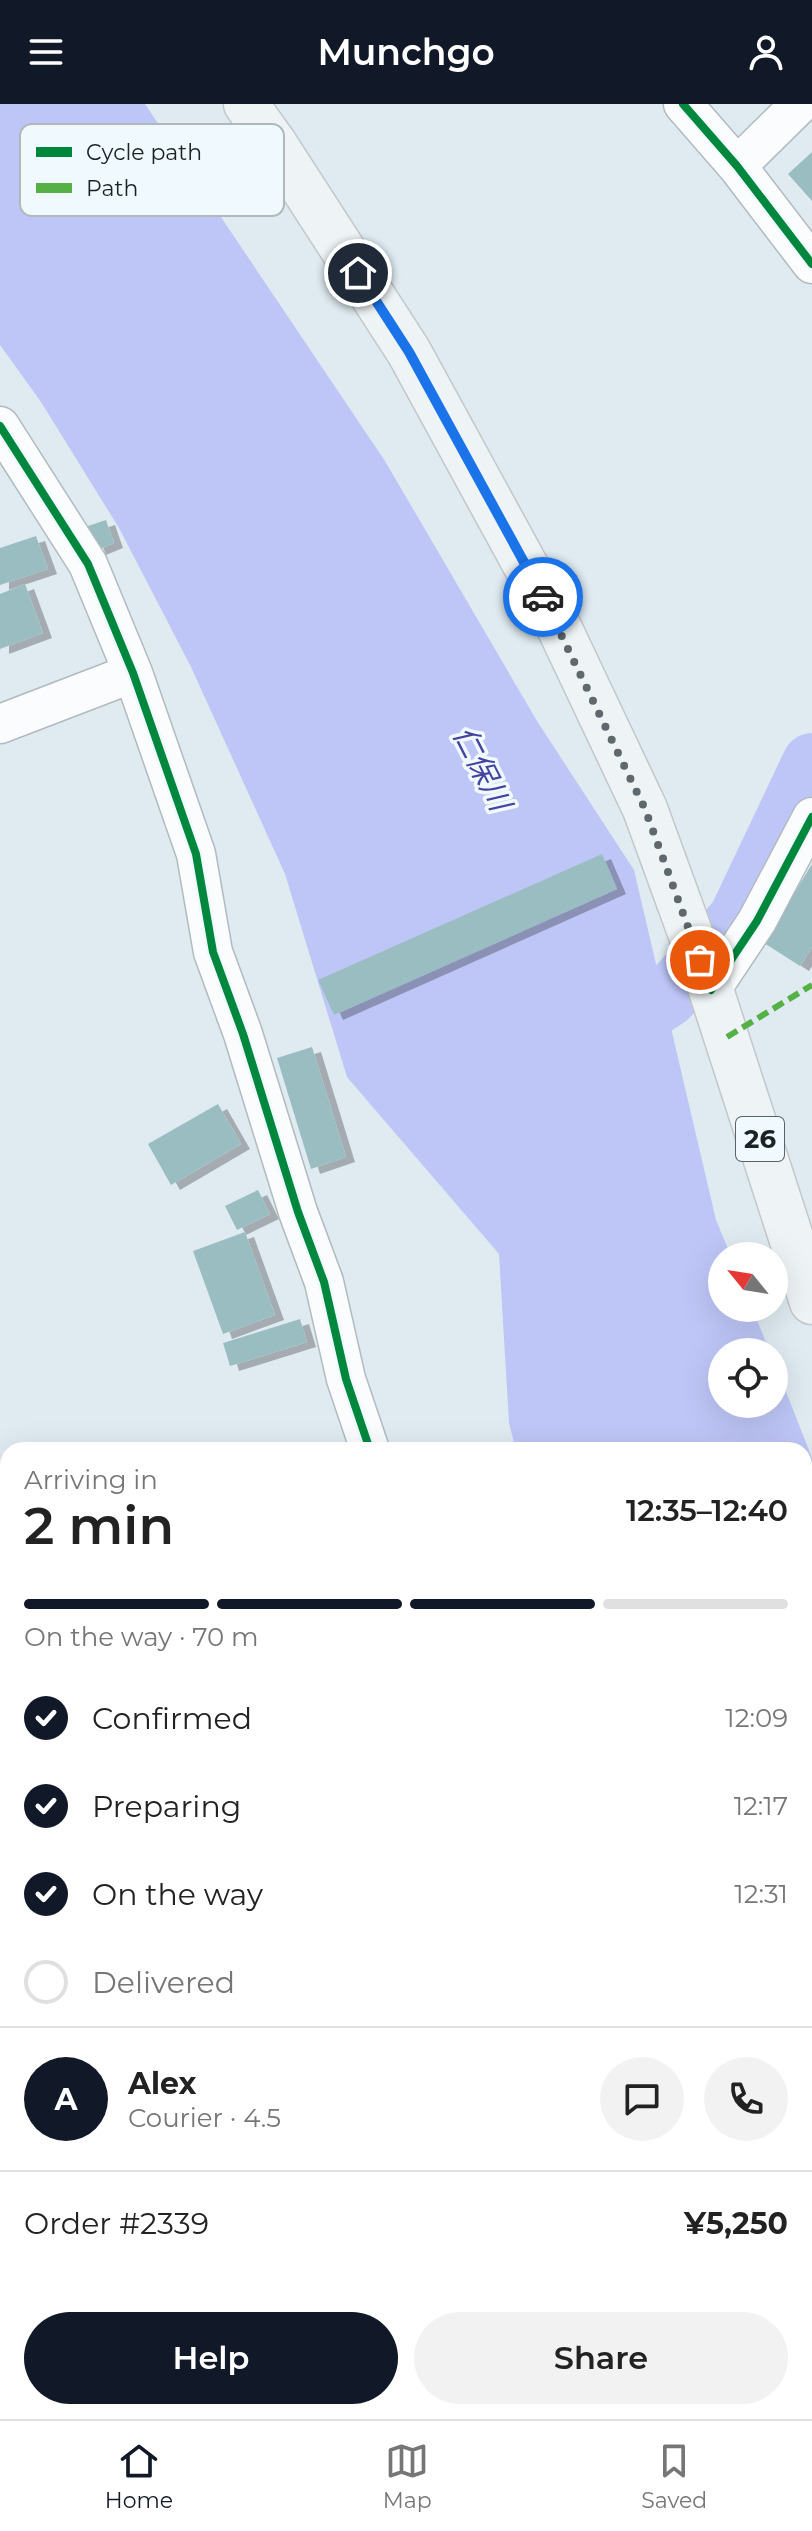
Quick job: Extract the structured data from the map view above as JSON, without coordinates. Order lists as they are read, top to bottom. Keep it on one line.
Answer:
{"streets":{"main road":["26"]},"water":["仁保川"],"legend":["Cycle path","Path"],"north":"top left","page":{"header":"Munchgo","heading":["2 min","Arriving in","12:35–12:40"],"panel":["Alex","Courier · 4.5","Order #2339","¥5,250"],"bar":"On the way · 70 m","list":[["Confirmed","12:09"],["Preparing","12:17"],["On the way","12:31"],"Delivered"],"round":"A","buttons":["Help","Share"],"tabs":["Home","Map","Saved"]}}
